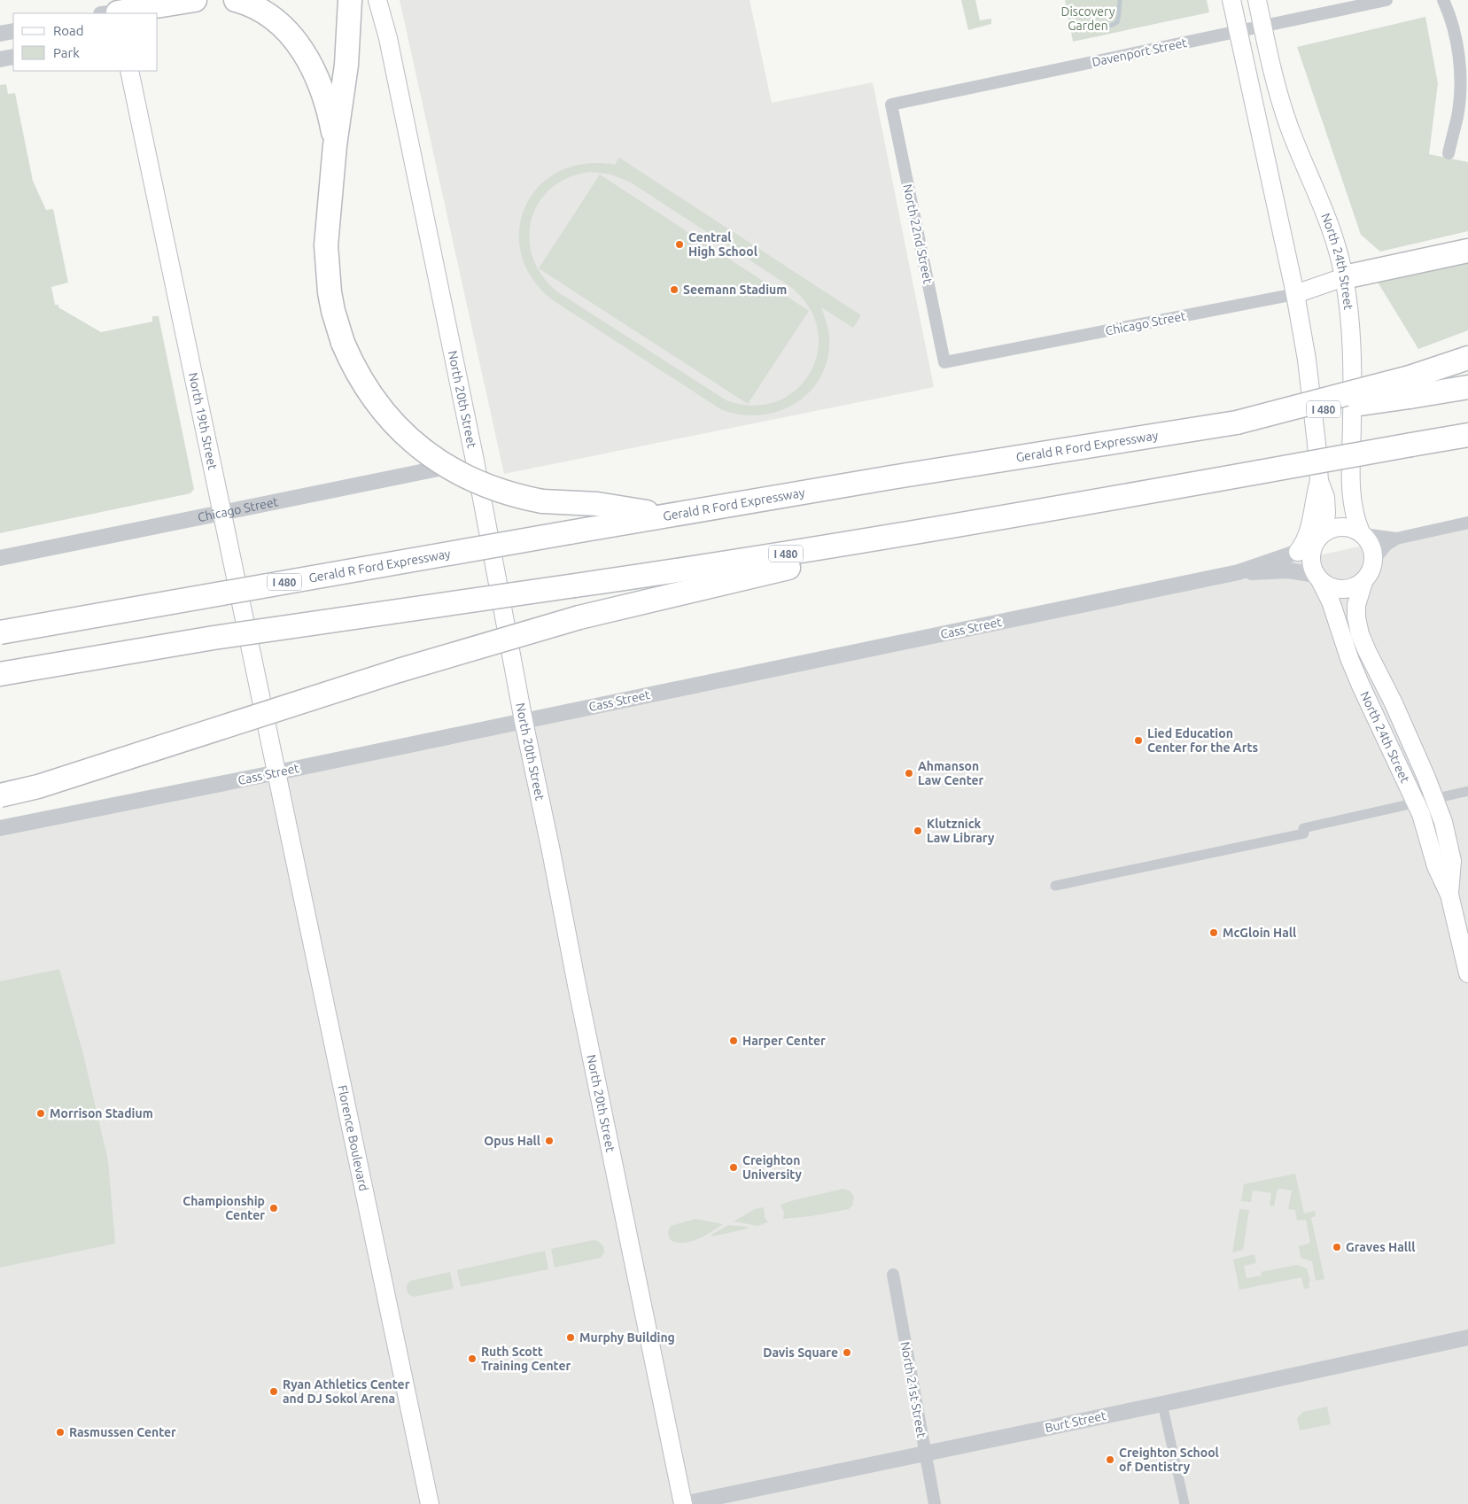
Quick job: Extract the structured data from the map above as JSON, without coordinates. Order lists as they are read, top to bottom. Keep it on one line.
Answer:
{"streets":{"highway":["I 480","Gerald R Ford Expressway"],"main road":["North 24th Street","Chicago Street","North 20th Street","North 19th Street","Florence Boulevard"],"street":["Davenport Street","North 22nd Street","Cass Street","North 21st Street","Burt Street"]},"crossings":[["Davenport Street","North 22nd Street"],["Davenport Street","North 24th Street"],["North 22nd Street","Chicago Street"],["North 24th Street","Chicago Street"],["Chicago Street","North 20th Street"],["Chicago Street","North 19th Street"],["North 20th Street","Cass Street"],["North 20th Street","Burt Street"],["North 19th Street","Cass Street"],["North 19th Street","Florence Boulevard"],["Cass Street","Florence Boulevard"],["North 21st Street","Burt Street"]],"parks":["Discovery Garden"],"places":["Central High School","Seemann Stadium","Lied Education Center for the Arts","Ahmanson Law Center","Klutznick Law Library","McGloin Hall","Harper Center","Morrison Stadium","Opus Hall","Creighton University","Championship Center","Graves Halll","Murphy Building","Davis Square","Ruth Scott Training Center","Ryan Athletics Center and DJ Sokol Arena","Rasmussen Center","Creighton School of Dentistry"],"legend":["Road","Park"]}
